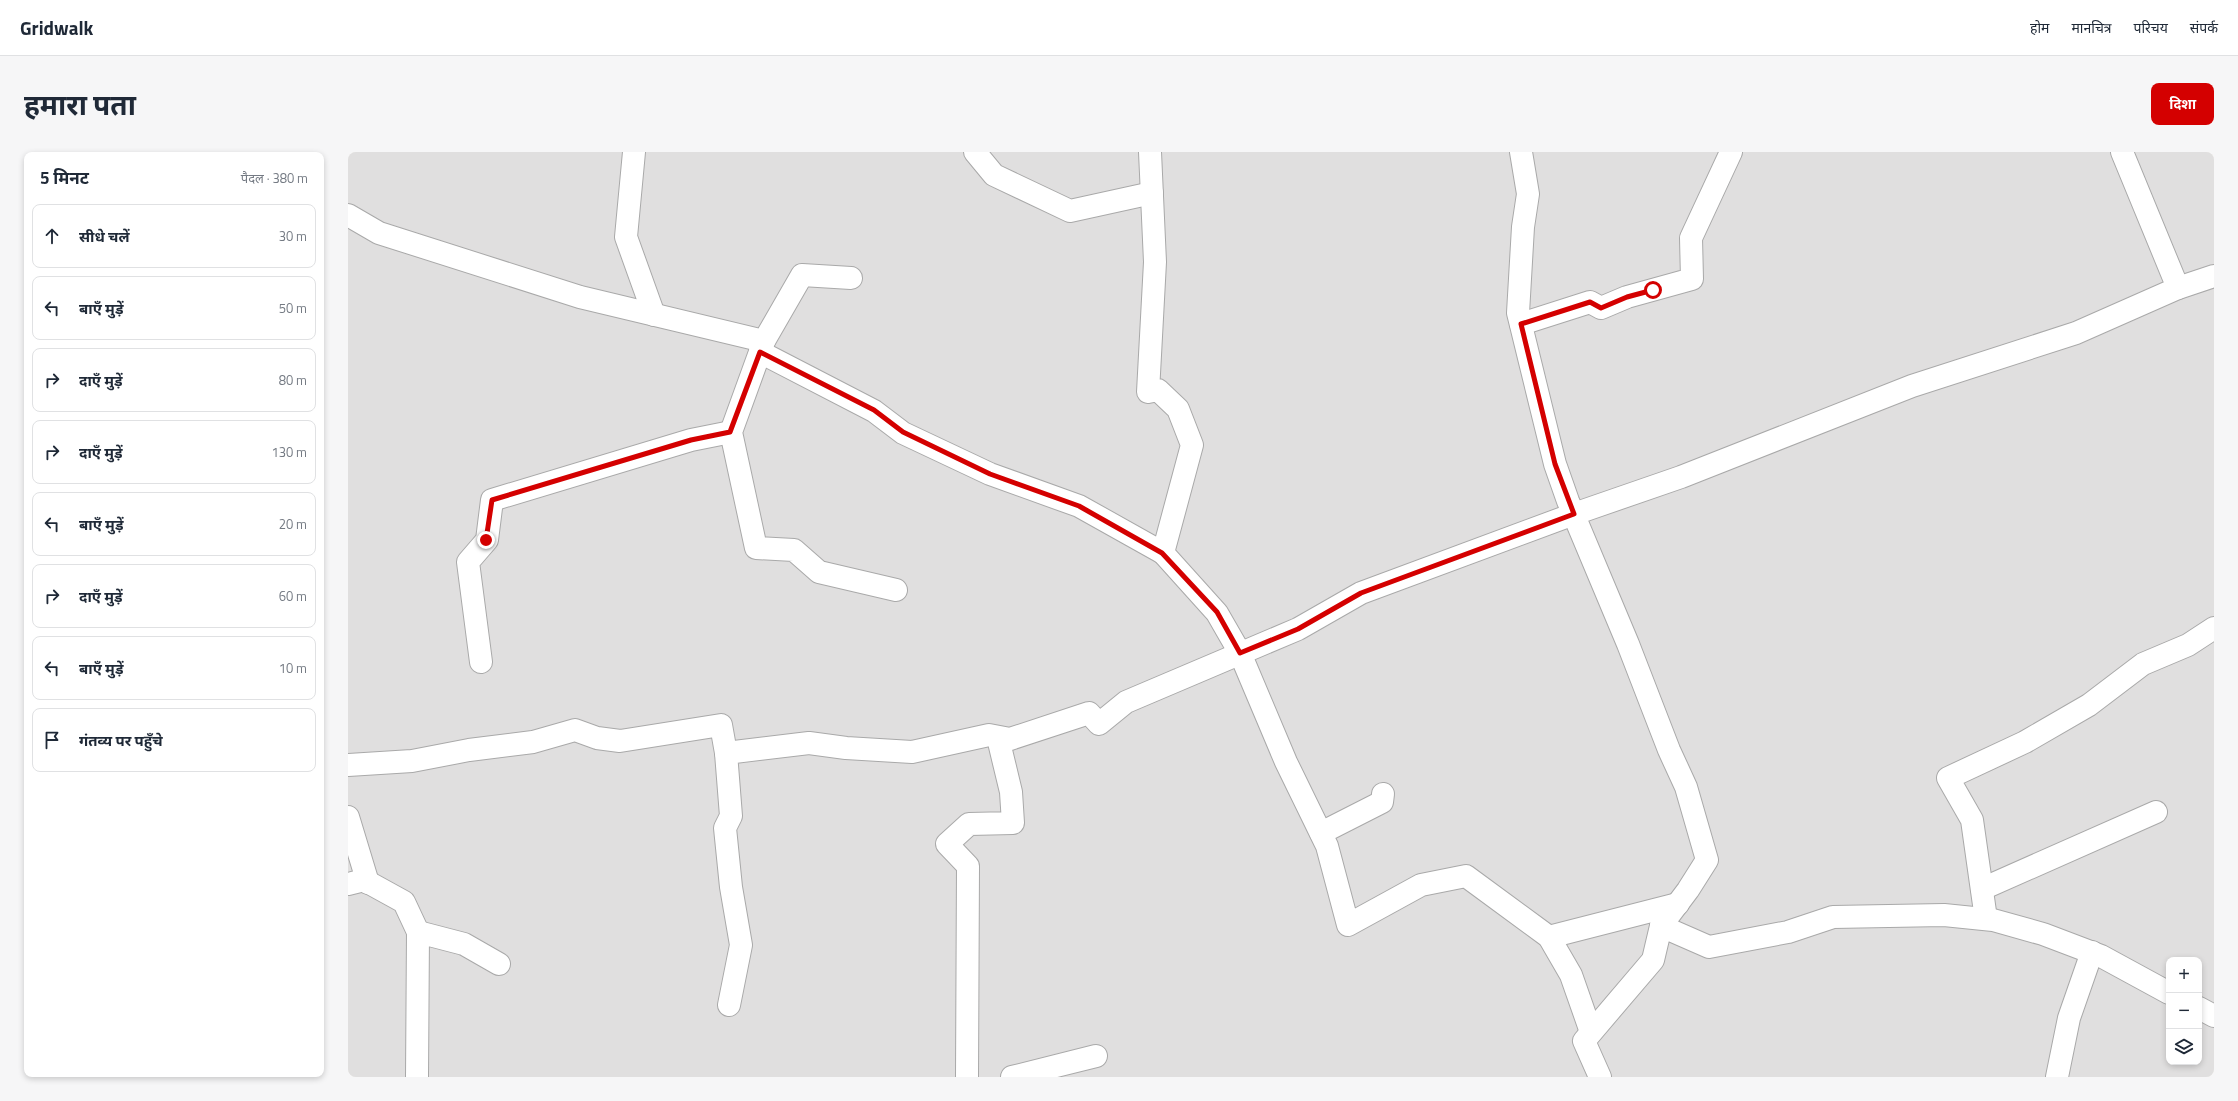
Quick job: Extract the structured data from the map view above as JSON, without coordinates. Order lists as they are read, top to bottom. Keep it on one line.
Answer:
{"page":{"header":"Gridwalk","nav":["होम","मानचित्र","परिचय","संपर्क"],"title":"हमारा पता","buttons":"दिशा","heading":["5 मिनट","पैदल · 380 m"],"list":[["सीधे चलें","30 m"],["बाएँ मुड़ें","50 m"],["दाएँ मुड़ें","80 m"],["दाएँ मुड़ें","130 m"],["बाएँ मुड़ें","20 m"],["दाएँ मुड़ें","60 m"],["बाएँ मुड़ें","10 m"],"गंतव्य पर पहुँचे"],"map_buttons":["+","−"]}}
